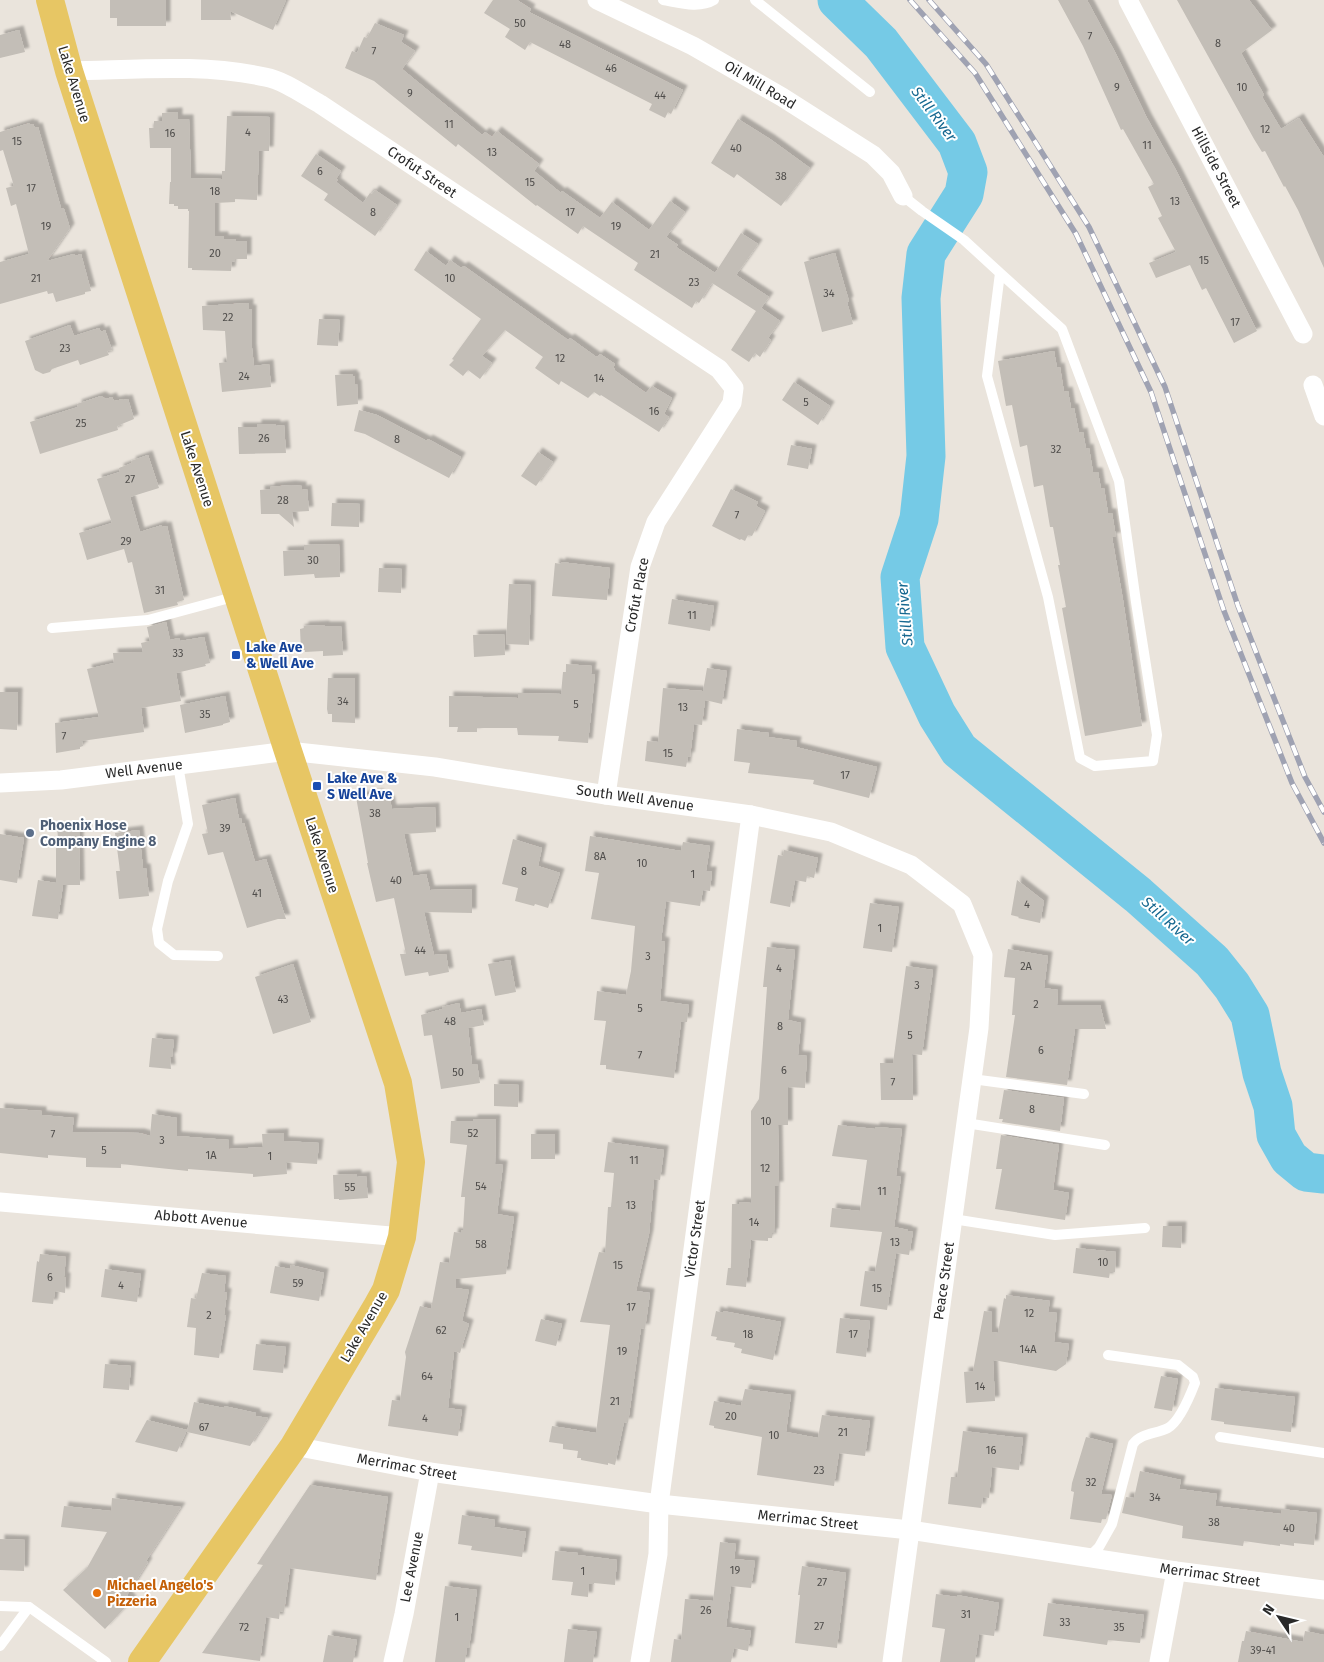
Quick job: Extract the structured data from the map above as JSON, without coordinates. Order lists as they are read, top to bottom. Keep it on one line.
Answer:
{"streets":{"main road":["Lake Avenue"],"street":["Oil Mill Road","Hillside Street","Crofut Street","Crofut Place","Well Avenue","South Well Avenue","Abbott Avenue","Victor Street","Peace Street","Merrimac Street","Lee Avenue"]},"crossings":[["Lake Avenue","Crofut Street"],["Lake Avenue","Well Avenue"],["Lake Avenue","South Well Avenue"],["Lake Avenue","Abbott Avenue"],["Lake Avenue","Merrimac Street"],["Crofut Street","Crofut Place"],["Crofut Place","South Well Avenue"],["Well Avenue","South Well Avenue"],["South Well Avenue","Victor Street"],["South Well Avenue","Peace Street"],["Victor Street","Merrimac Street"],["Peace Street","Merrimac Street"],["Merrimac Street","Lee Avenue"]],"water":["Still River"],"places":{"transit":["Lake Ave & Well Ave","Lake Ave & S Well Ave"],"other":["Phoenix Hose Company Engine 8","Michael Angelo's Pizzeria"]},"house_numbers":["50","7","8","48","7","46","9","10","9","44","11","12","4","16","15","11","40","13","6","38","15","17","18","13","8","17","19","19","20","21","15","21","10","23","34","22","17","23","12","24","14","5","16","25","26","8","32","27","28","7","29","30","31","11","33","34","5","13","35","7","15","17","38","39","8A","10","8","1","40","41","4","1","44","3","2A","4","3","43","2","5","48","8","5","6","7","6","50","7","8","10","52","7","3","5","1A","1","11","12","54","55","11","13","14","13","58","10","15","6","59","4","15","17","12","2","62","18","17","14A","19","64","14","21","20","4","67","21","10","16","23","32","34","38","40","19","1","27","26","31","1","33","27","72","35","39-41"],"north":"top left"}
